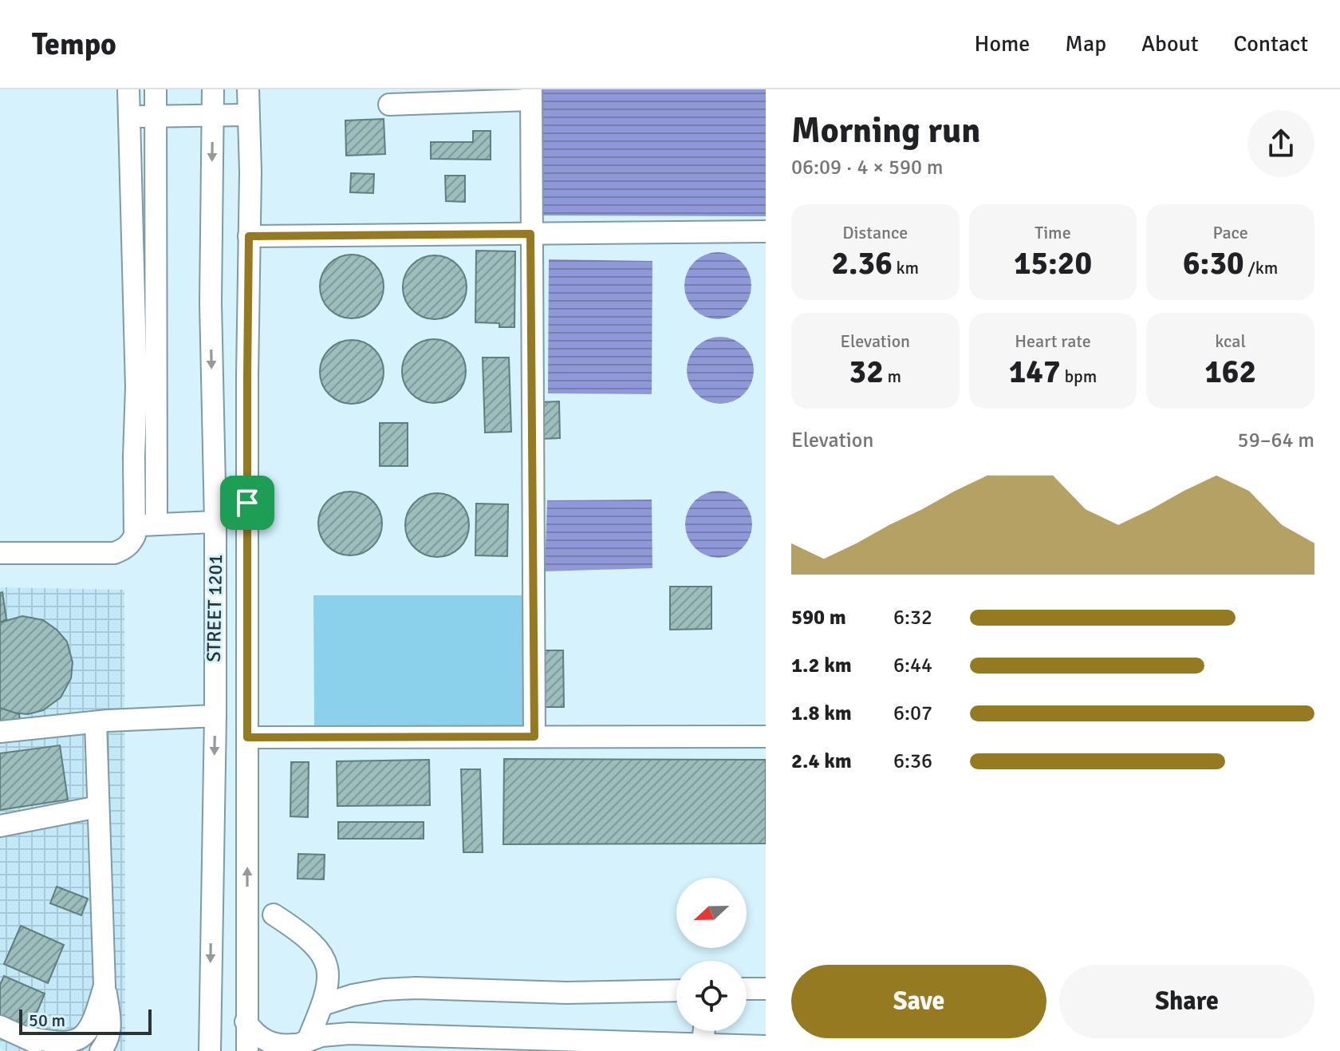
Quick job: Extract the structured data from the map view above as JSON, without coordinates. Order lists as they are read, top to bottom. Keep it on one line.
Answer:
{"streets":{"street":["STREET 1201"]},"scale_bar":"50 m","north":"left","page":{"header":"Tempo","nav":["Home","Map","About","Contact"],"heading":["Morning run","06:09 · 4 × 590 m"],"stats":[["Distance","2.36 km"],["Time","15:20"],["Pace","6:30 /km"],["Elevation","32 m"],["Heart rate","147 bpm"],["kcal","162"]],"chart":["Elevation","59–64 m"],"list":[{"name":"590 m","note":"6:32"},{"name":"1.2 km","note":"6:44"},{"name":"1.8 km","note":"6:07"},{"name":"2.4 km","note":"6:36"}],"buttons":["Save","Share"],"scale":"50 m"}}
